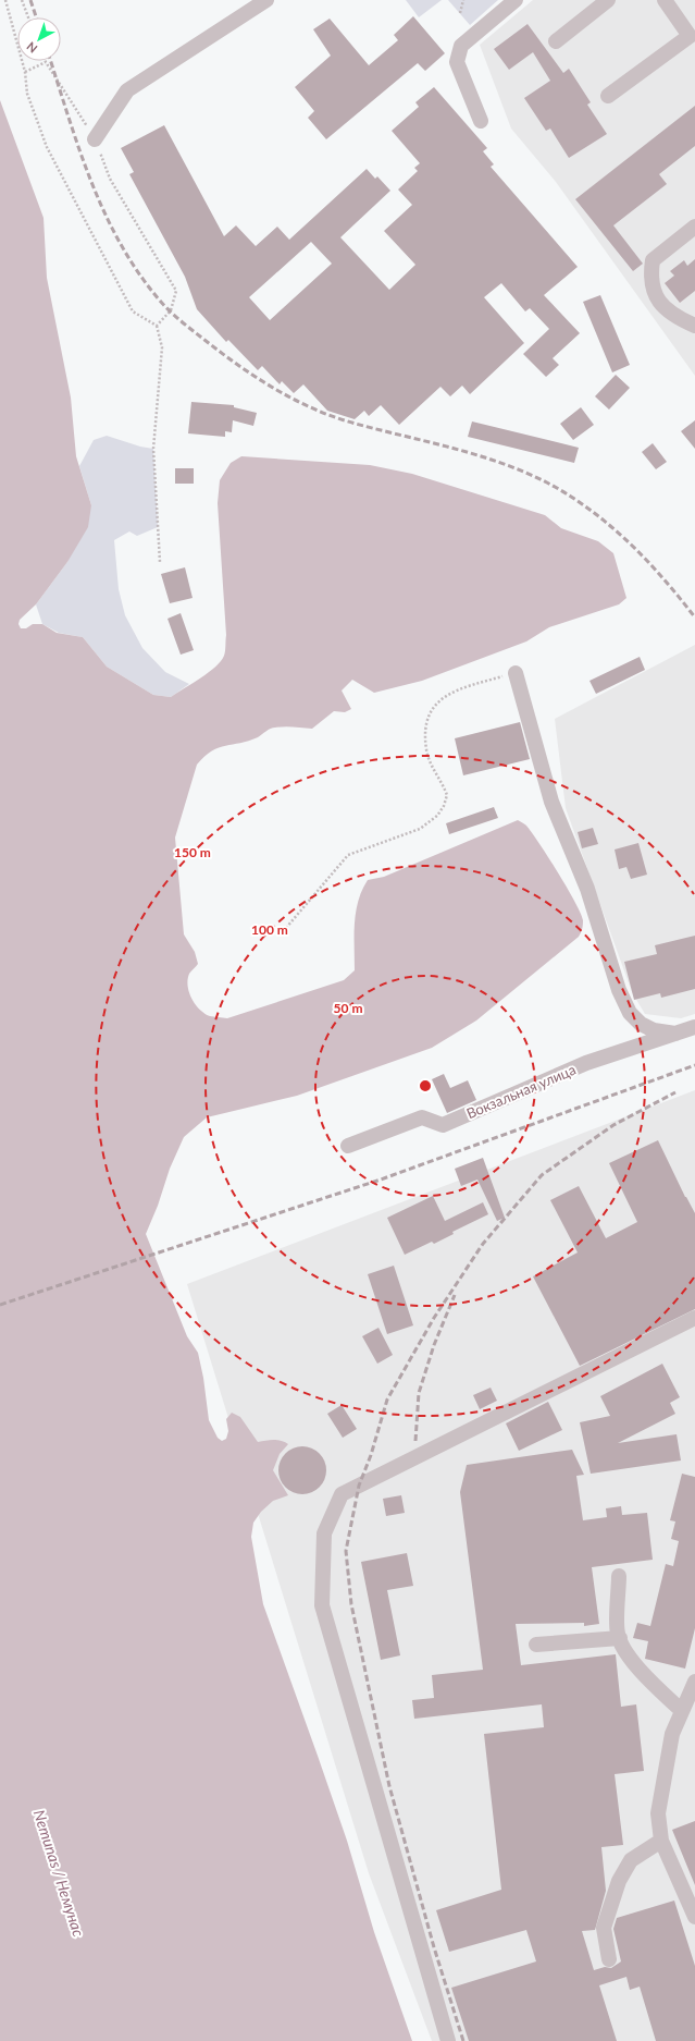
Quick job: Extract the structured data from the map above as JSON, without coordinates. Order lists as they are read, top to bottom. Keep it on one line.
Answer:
{"streets":{"street":["Вокзальная улица"]},"water":["Nemunas / Немунас"],"north":"bottom left","rings":["150 m","100 m","50 m"]}
